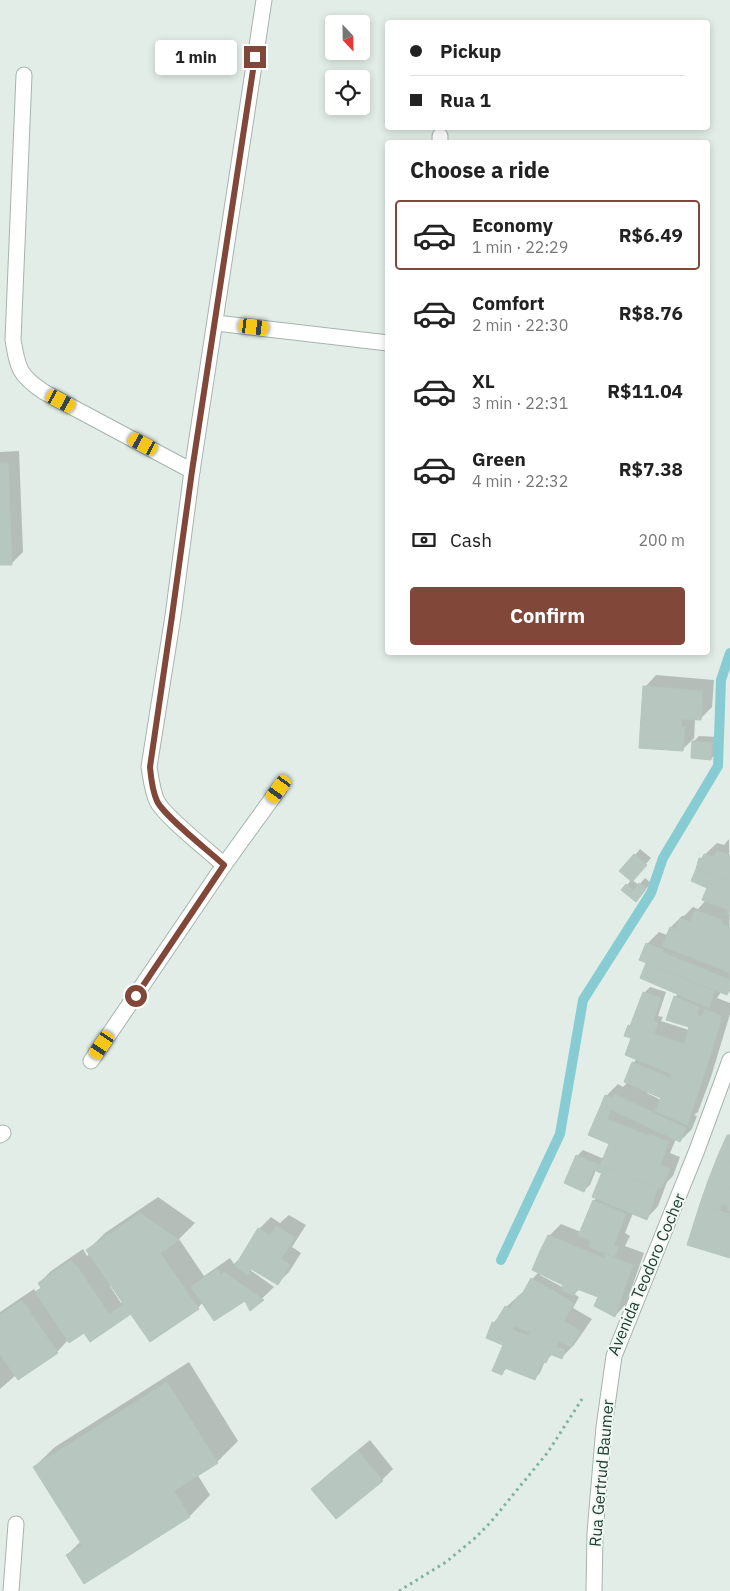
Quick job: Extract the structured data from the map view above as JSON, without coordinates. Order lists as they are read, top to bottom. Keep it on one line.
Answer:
{"streets":{"street":["Avenida Teodoro Cocher","Rua Gertrud Baumer"]},"crossings":[["Avenida Teodoro Cocher","Rua Gertrud Baumer"]],"north":"bottom","page":{"banner":["Pickup","Rua 1"],"bubble":"1 min","heading":"Choose a ride","list":[{"name":"Economy","note":"1 min · 22:29","value":"R$6.49"},{"name":"Comfort","note":"2 min · 22:30","value":"R$8.76"},{"name":"XL","note":"3 min · 22:31","value":"R$11.04"},{"name":"Green","note":"4 min · 22:32","value":"R$7.38"}],"pay":["Cash","200 m"],"buttons":"Confirm"}}
